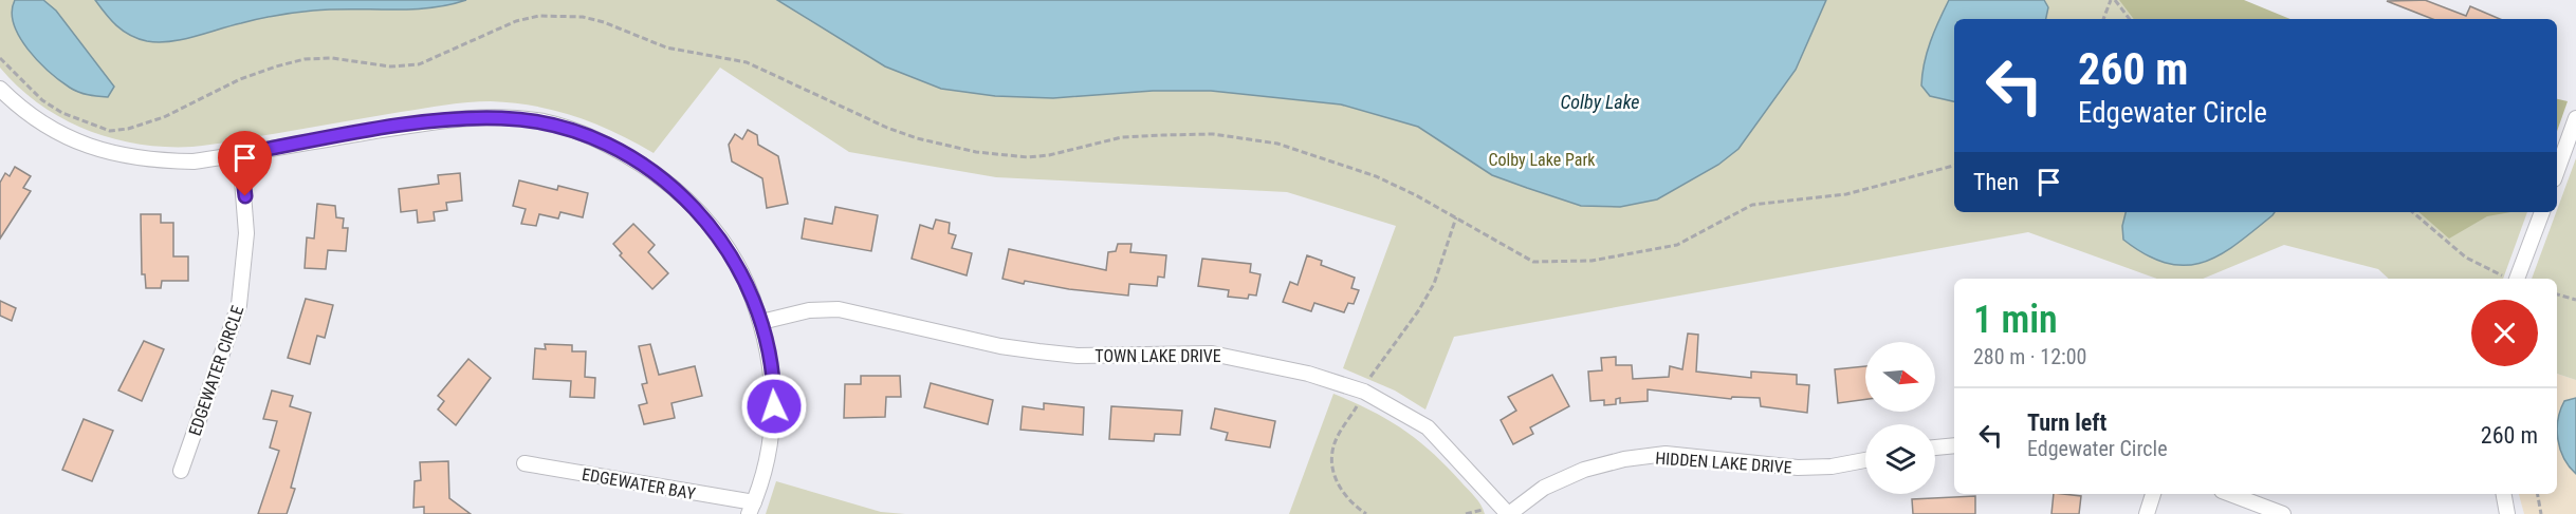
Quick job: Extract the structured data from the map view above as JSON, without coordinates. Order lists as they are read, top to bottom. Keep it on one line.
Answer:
{"streets":{"street":["TOWN LAKE DRIVE","EDGEWATER CIRCLE","HIDDEN LAKE DRIVE","EDGEWATER BAY"]},"crossings":[["TOWN LAKE DRIVE","HIDDEN LAKE DRIVE"]],"water":["Colby Lake"],"parks":["Colby Lake Park"],"north":"right","page":{"turn":["260 m","Edgewater Circle"],"then":"Then","heading":["1 min","280 m · 12:00"],"list":[{"name":"Turn left","note":"Edgewater Circle","value":"260 m"}]}}
